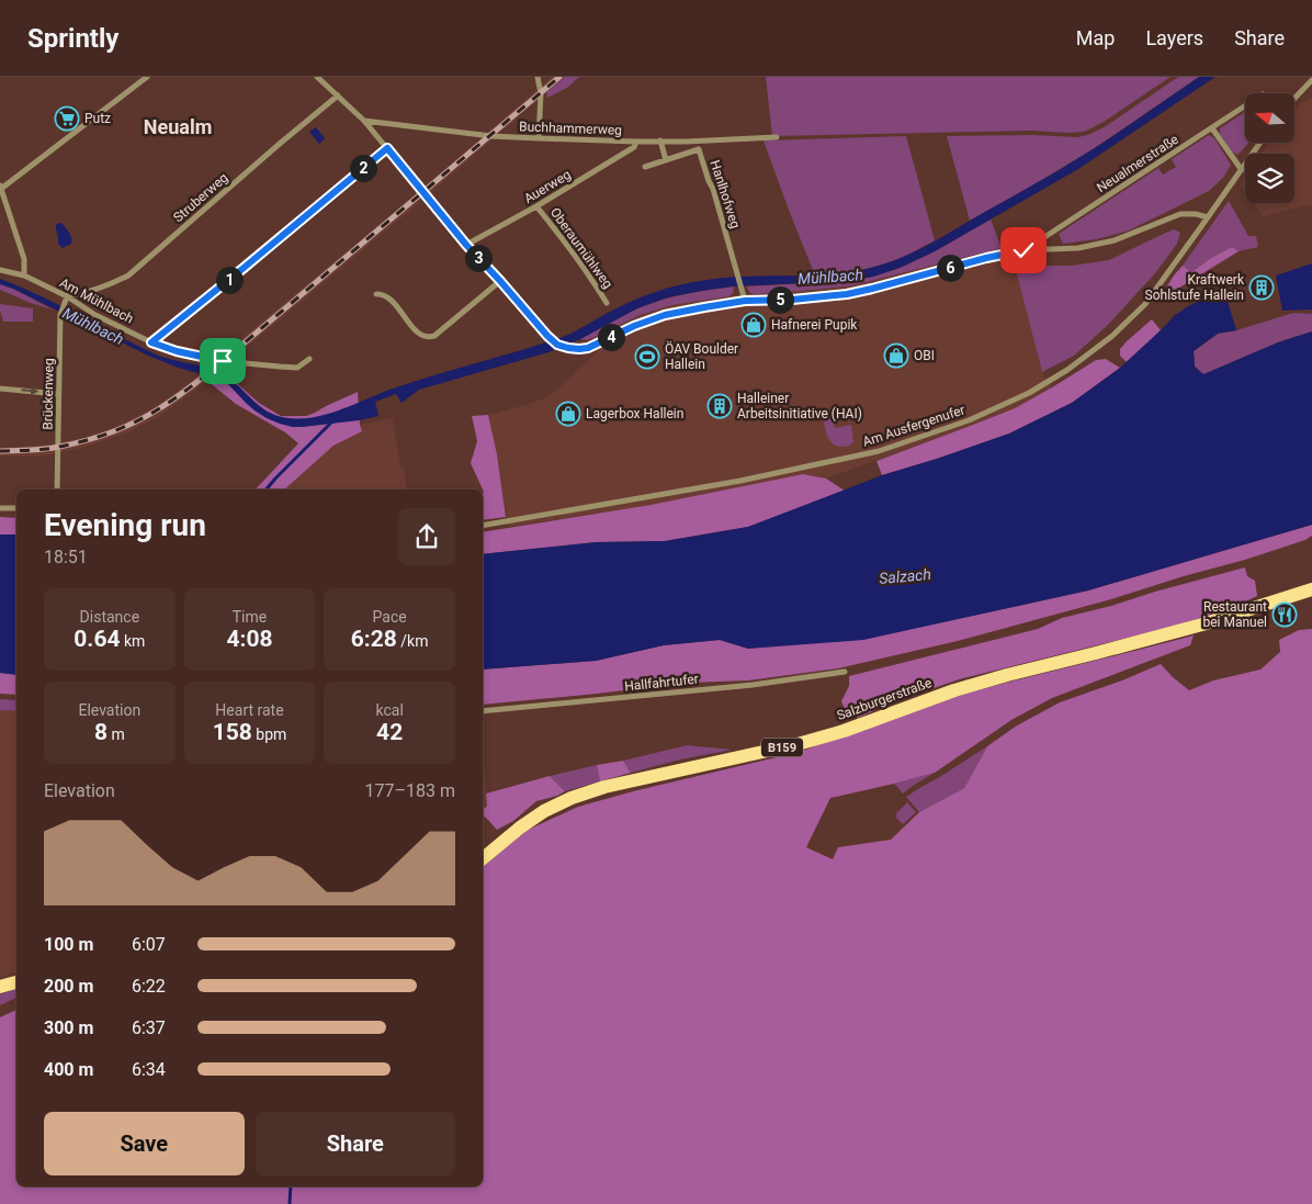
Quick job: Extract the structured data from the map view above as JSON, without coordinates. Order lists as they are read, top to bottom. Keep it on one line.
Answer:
{"streets":{"main road":["Salzburgerstraße","B159"],"street":["Buchhammerweg","Neualmerstraße","Auerweg","Hanlhofweg","Struberweg","Oberaumühlweg","Am Mühlbach","Brückenweg","Am Ausfergenufer","Hallfahrtufer"]},"crossings":[["Buchhammerweg","Auerweg"],["Neualmerstraße","Hanlhofweg"],["Neualmerstraße","Am Ausfergenufer"],["Auerweg","Oberaumühlweg"],["Struberweg","Am Mühlbach"],["Struberweg","Brückenweg"],["Am Mühlbach","Brückenweg"]],"districts":["Neualm"],"water":["Mühlbach","Salzach"],"places":{"supermarket":["Putz"],"building":["Kraftwerk Sohlstufe Hallein","Halleiner Arbeitsinitiative (HAI)"],"shop":["Hafnerei Pupik","OBI","Lagerbox Hallein"],"sports":["ÖAV Boulder Hallein"],"restaurant":["Restaurant bei Manuel"]},"north":"left","page":{"header":"Sprintly","nav":["Map","Layers","Share"],"pins":["2","3","6","1","5","4"],"heading":["Evening run","18:51"],"stats":[["Distance","0.64 km"],["Time","4:08"],["Pace","6:28 /km"],["Elevation","8 m"],["Heart rate","158 bpm"],["kcal","42"]],"chart":["Elevation","177–183 m"],"list":[{"name":"100 m","note":"6:07"},{"name":"200 m","note":"6:22"},{"name":"300 m","note":"6:37"},{"name":"400 m","note":"6:34"}],"buttons":["Save","Share"]}}
